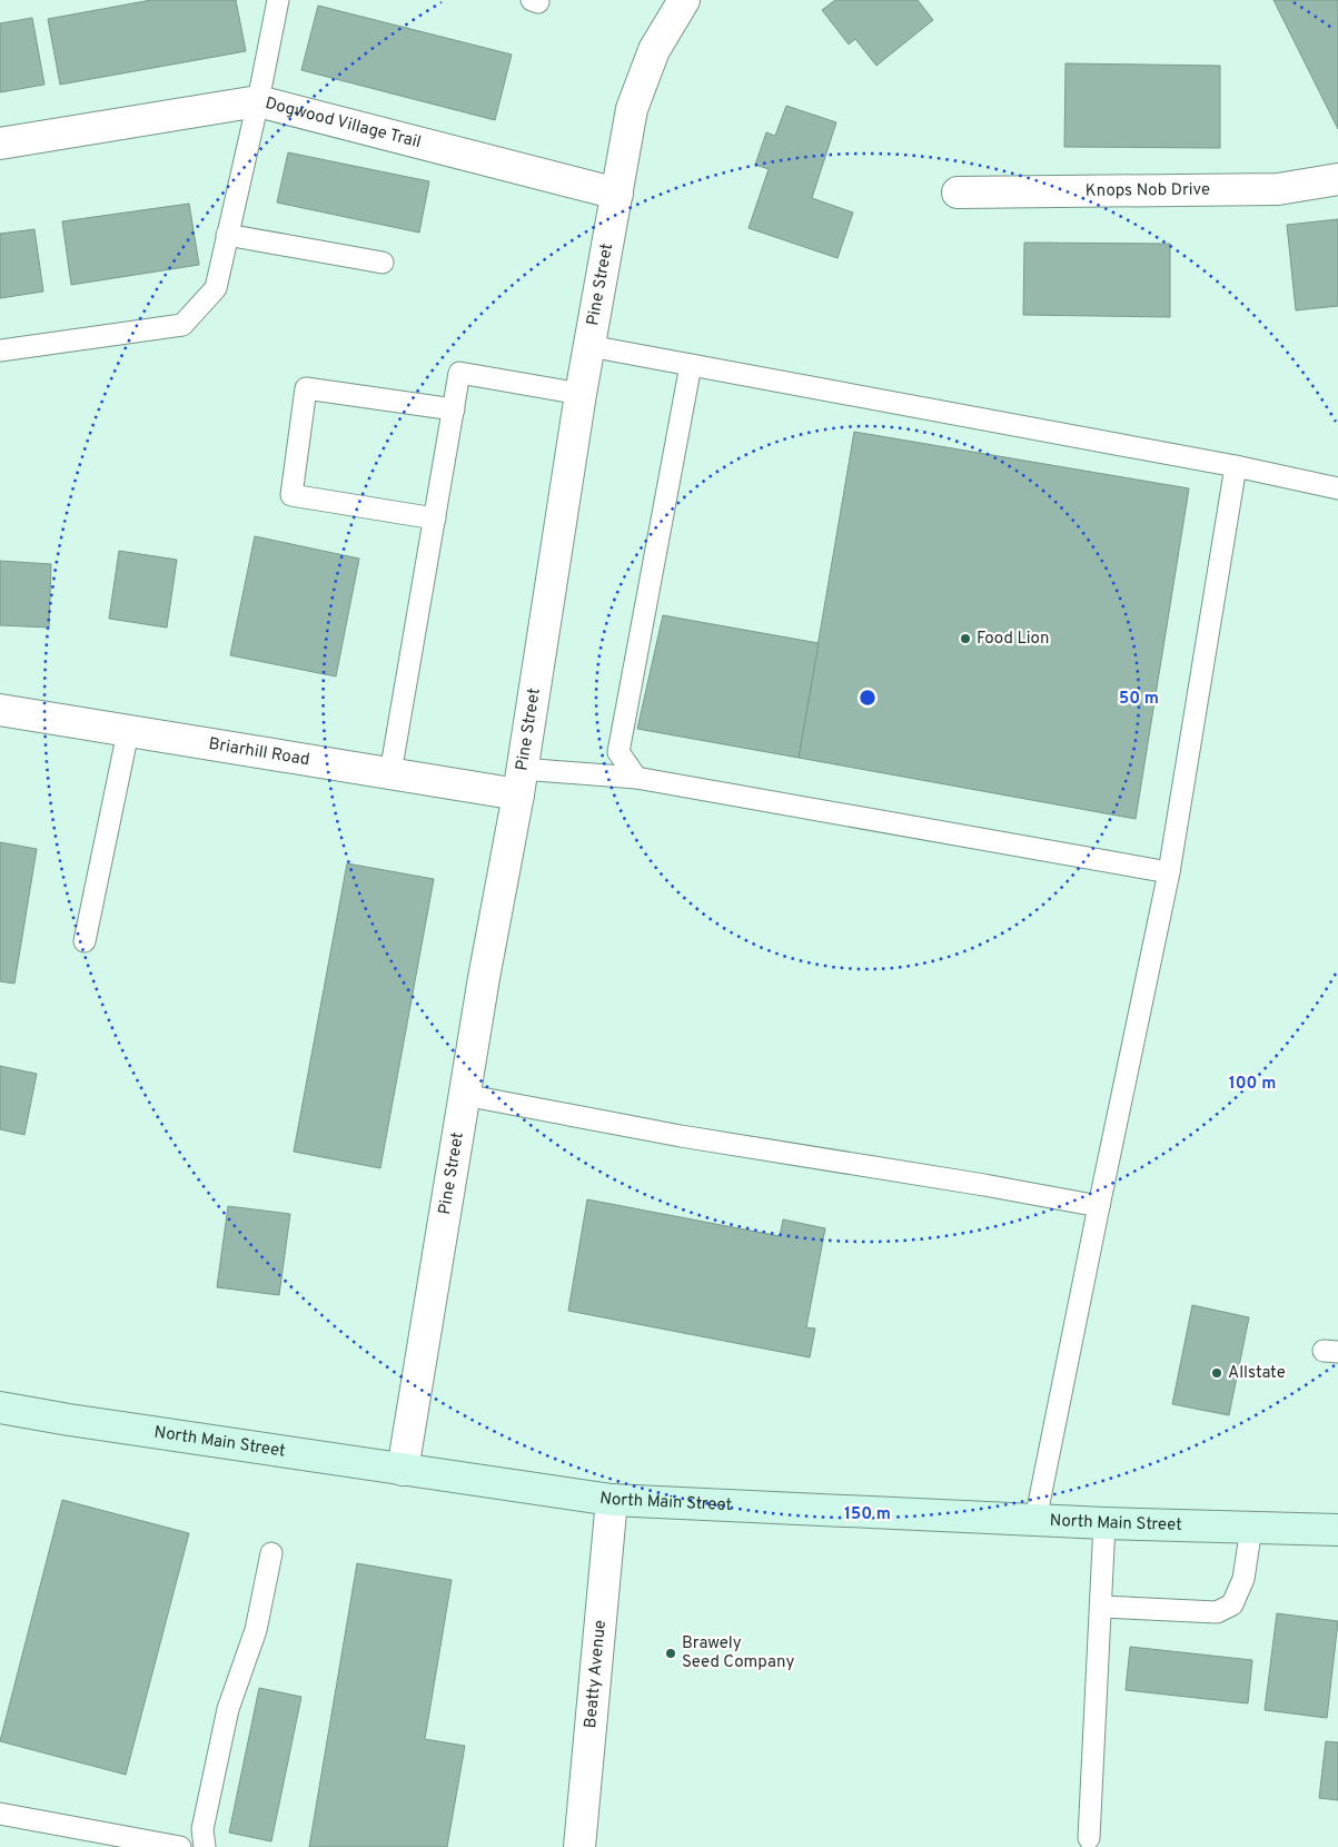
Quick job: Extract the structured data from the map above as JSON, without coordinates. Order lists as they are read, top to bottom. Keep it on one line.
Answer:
{"streets":{"main road":["North Main Street"],"street":["Dogwood Village Trail","Knops Nob Drive","Pine Street","Briarhill Road","Beatty Avenue"]},"crossings":[["Dogwood Village Trail","Pine Street"],["Pine Street","Briarhill Road"],["Pine Street","North Main Street"],["North Main Street","Beatty Avenue"]],"places":["Food Lion","Allstate","Brawely Seed Company"],"rings":["50 m","100 m","150 m"]}
